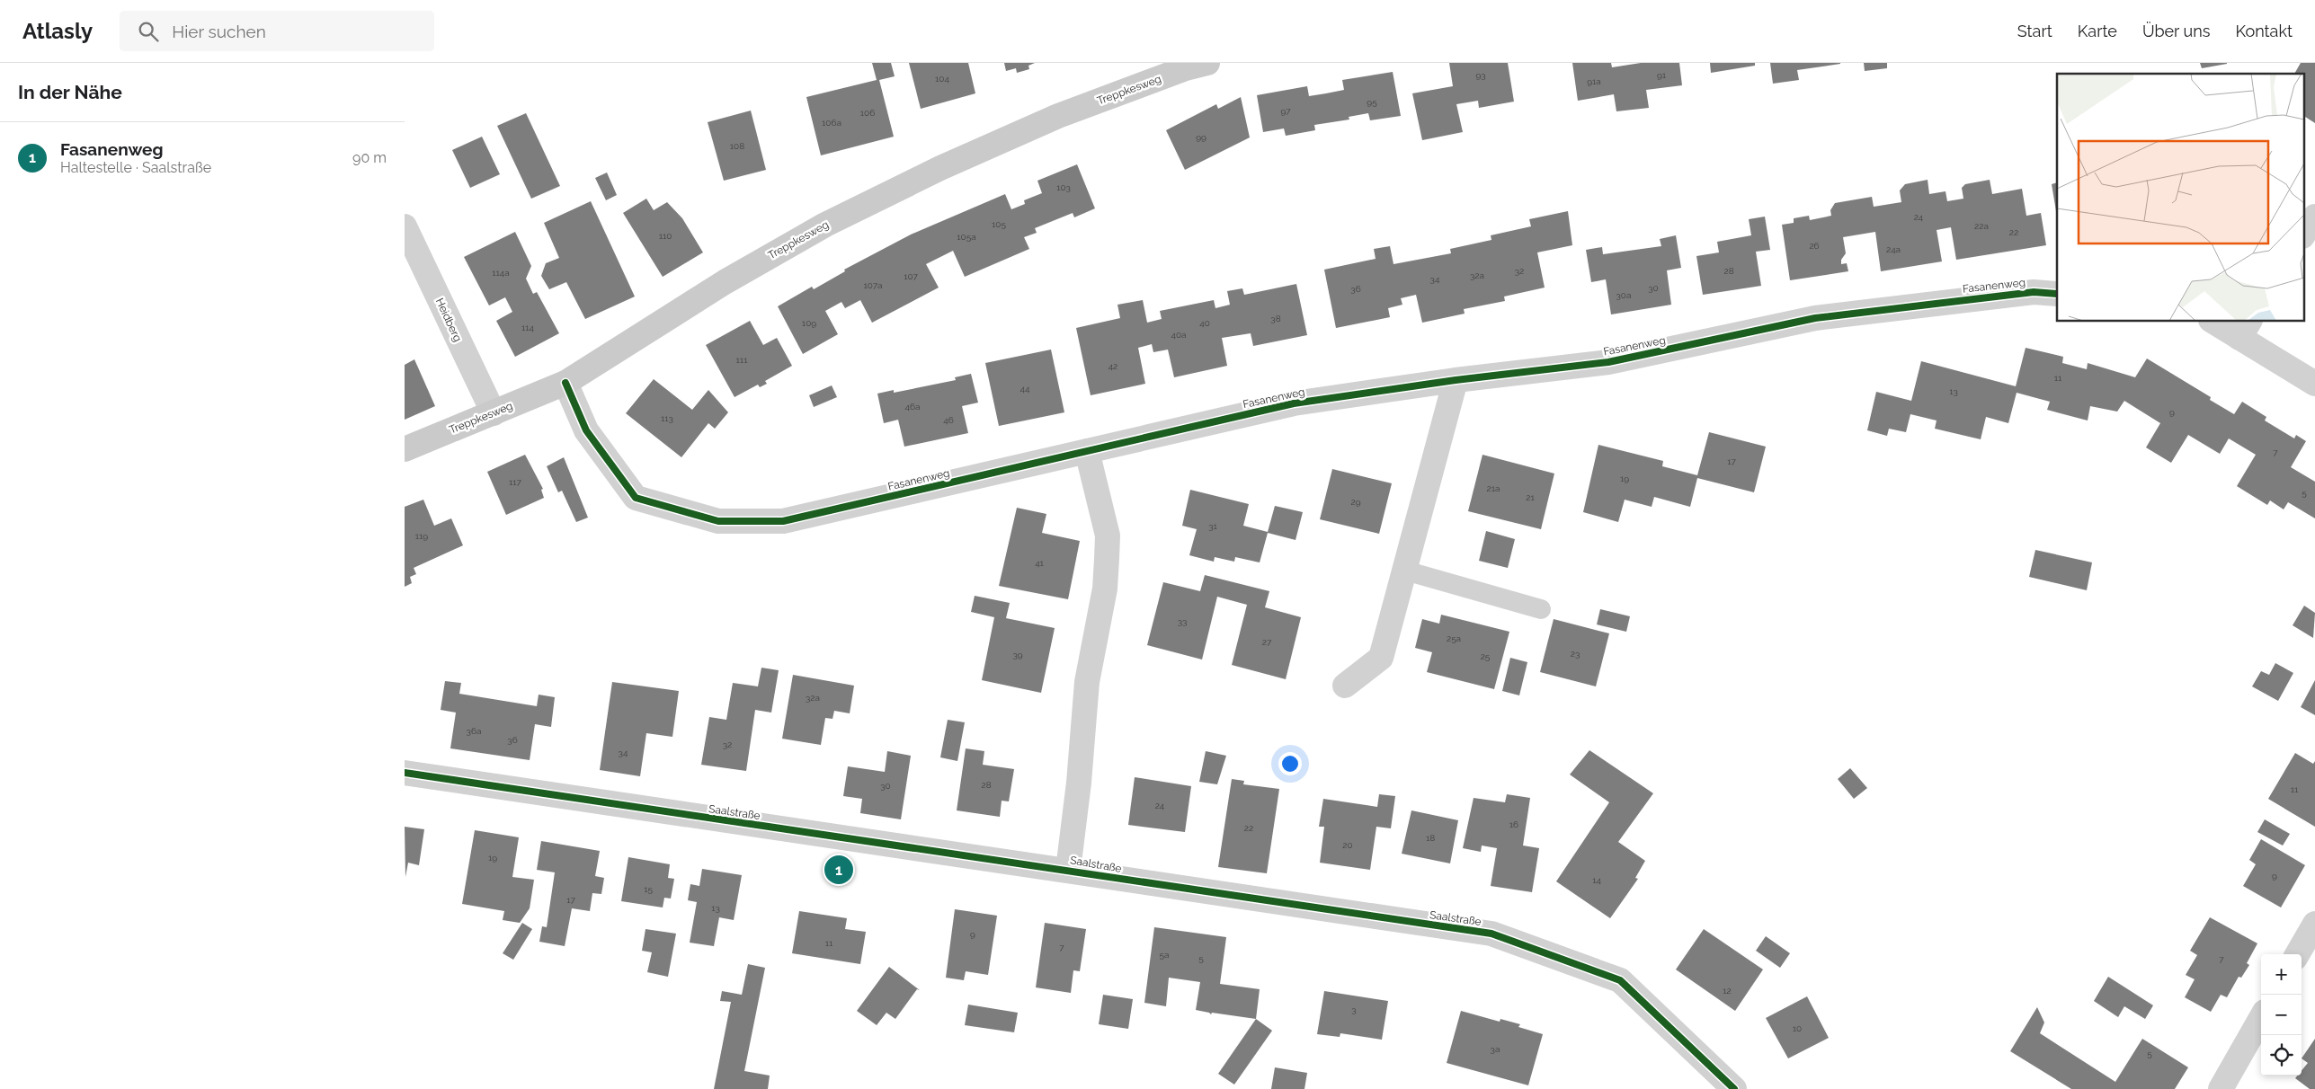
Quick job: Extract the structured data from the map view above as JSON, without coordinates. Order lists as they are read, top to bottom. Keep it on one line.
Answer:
{"streets":{"street":["Treppkesweg","Fasanenweg","Heidberg","Saalstraße"]},"crossings":[["Treppkesweg","Fasanenweg"],["Treppkesweg","Heidberg"]],"house_numbers":["93","91","104","91a","95","97","106","106a","99","108","103","24","105","22a","22","110","105a","26","24a","32","28","114a","32a","107","34","107a","30","36","30a","38","109","40","114","40a","111","42","11","44","13","46a","9","113","46","7","17","19","117","21a","5","21","29","31","119","41","33","25a","27","23","39","25","32a","36a","36","32","34","28","30","11","24","16","22","18","20","19","9","14","15","17","13","9","11","7","5a","5","7","12","3","10","3a","5"],"page":{"header":"Atlasly","search":"Hier suchen","nav":["Start","Karte","Über uns","Kontakt"],"heading":"In der Nähe","list":[{"mark":"1","name":"Fasanenweg","note":"Haltestelle · Saalstraße","value":"90 m"}],"pins":"1","map_buttons":["+","−"]}}
